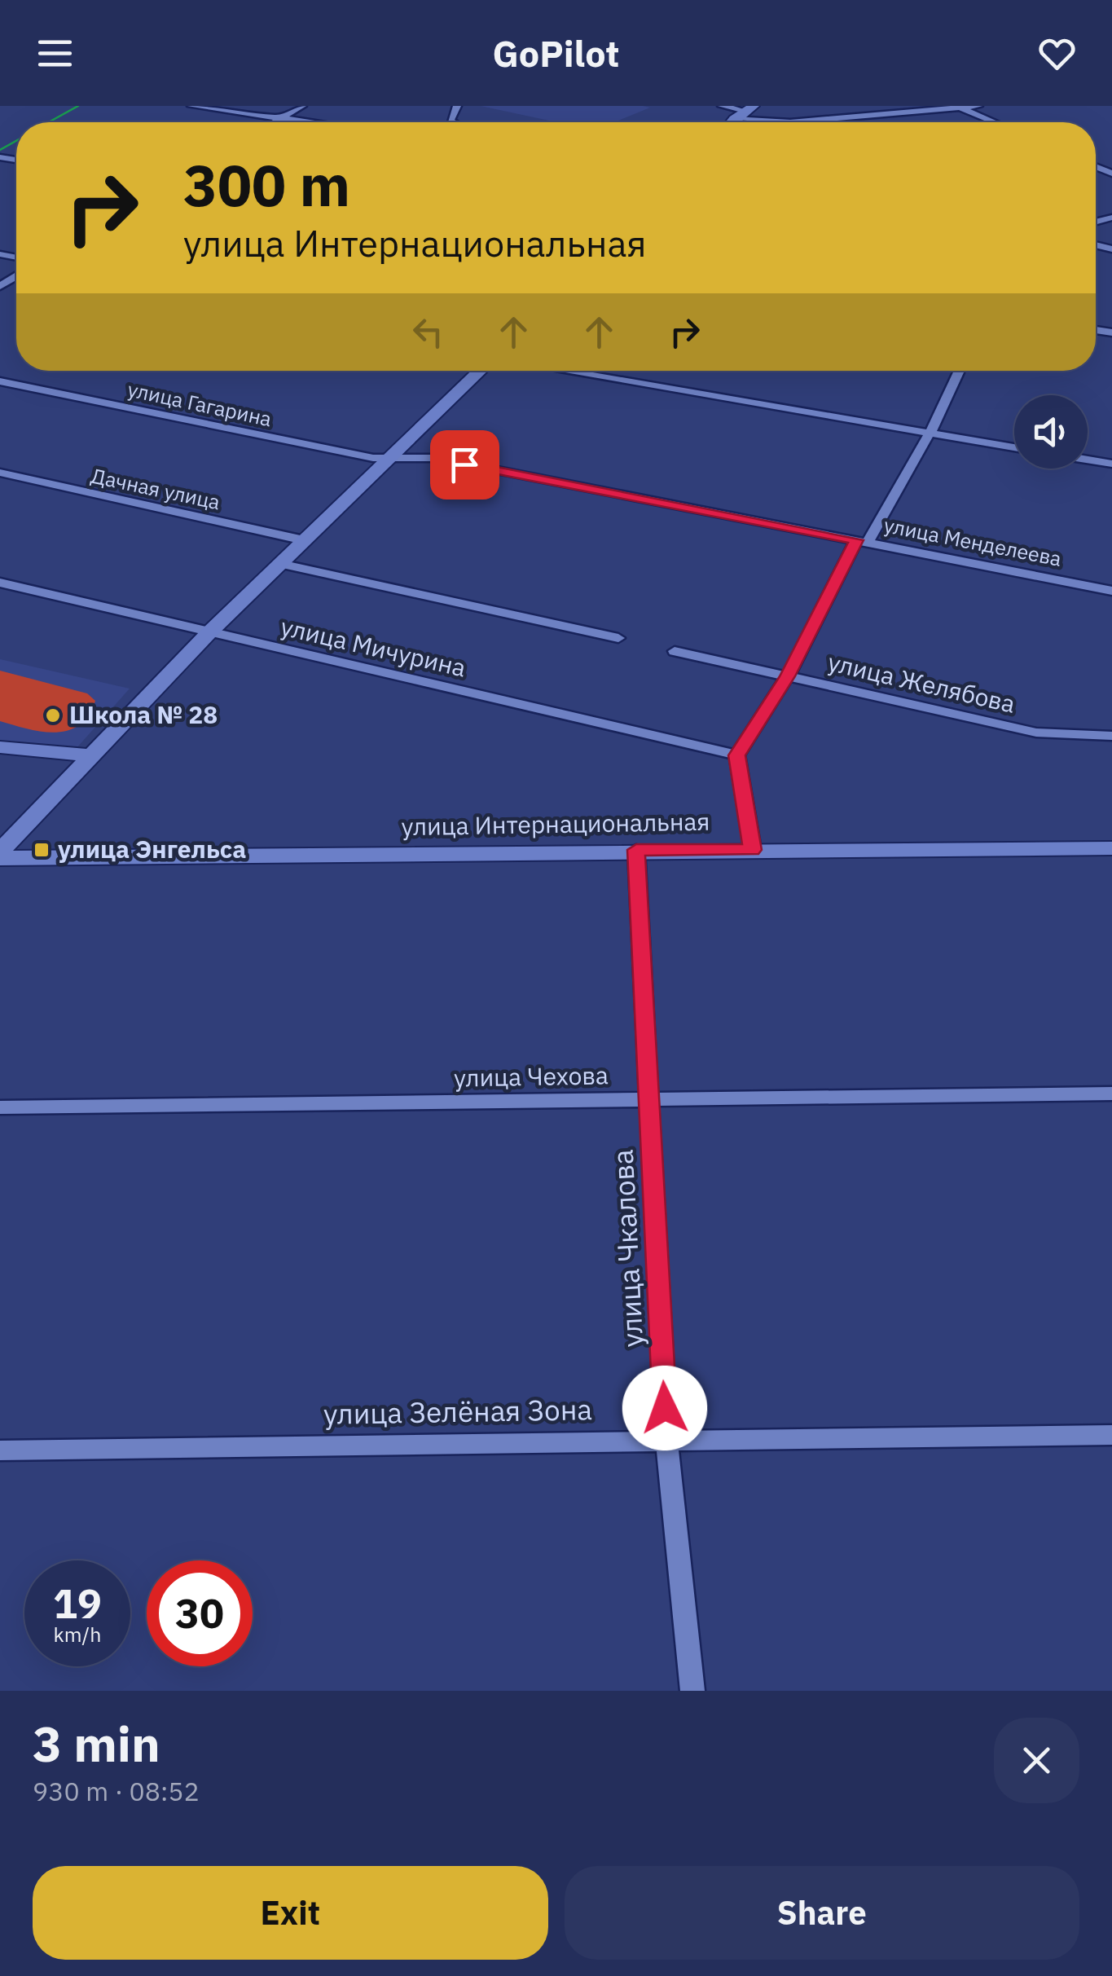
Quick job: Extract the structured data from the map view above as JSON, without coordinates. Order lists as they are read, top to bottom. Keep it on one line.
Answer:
{"streets":{"main road":["улица Интернациональная"],"street":["улица Гагарина","Дачная улица","улица Менделеева","улица Мичурина","улица Желябова","улица Чехова","улица Чкалова","улица Зелёная Зона"]},"crossings":[["улица Гагарина","улица Менделеева"],["улица Интернациональная","улица Чкалова"],["улица Чехова","улица Чкалова"],["улица Чкалова","улица Зелёная Зона"]],"places":{"other":["Школа № 28"],"transit":["улица Энгельса"]},"page":{"header":"GoPilot","turn":["300 m","улица Интернациональная"],"speed":"19 km/h","limit":"30","heading":["3 min","930 m · 08:52"],"buttons":["Exit","Share"]}}
